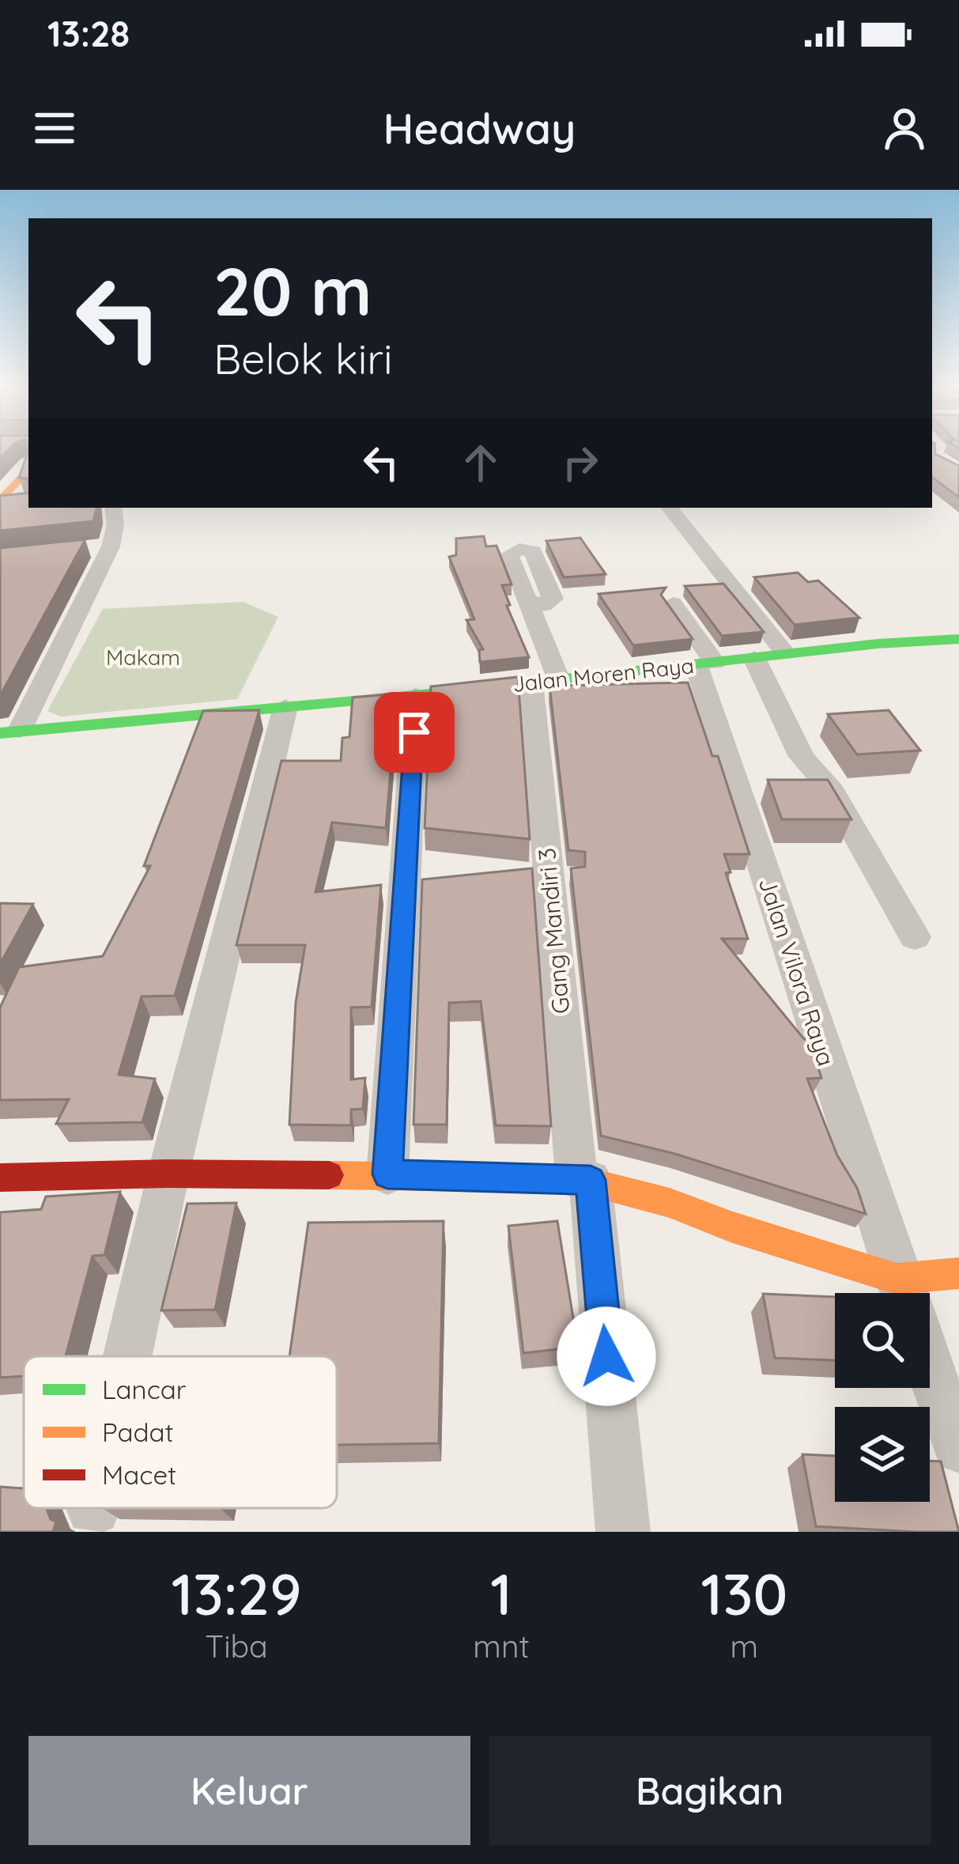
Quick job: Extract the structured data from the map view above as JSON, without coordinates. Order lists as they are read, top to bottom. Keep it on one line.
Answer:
{"streets":{"street":["Jalan Moren Raya","Gang Mandiri 3","Jalan Vilora Raya"]},"crossings":[["Jalan Moren Raya","Gang Mandiri 3"],["Jalan Moren Raya","Jalan Vilora Raya"]],"parks":["Makam"],"legend":["Lancar","Padat","Macet"],"page":{"status":"13:28","header":"Headway","turn":["20 m","Belok kiri"],"eta":["13:29","Tiba","1","mnt","130","m"],"buttons":["Keluar","Bagikan"]}}
